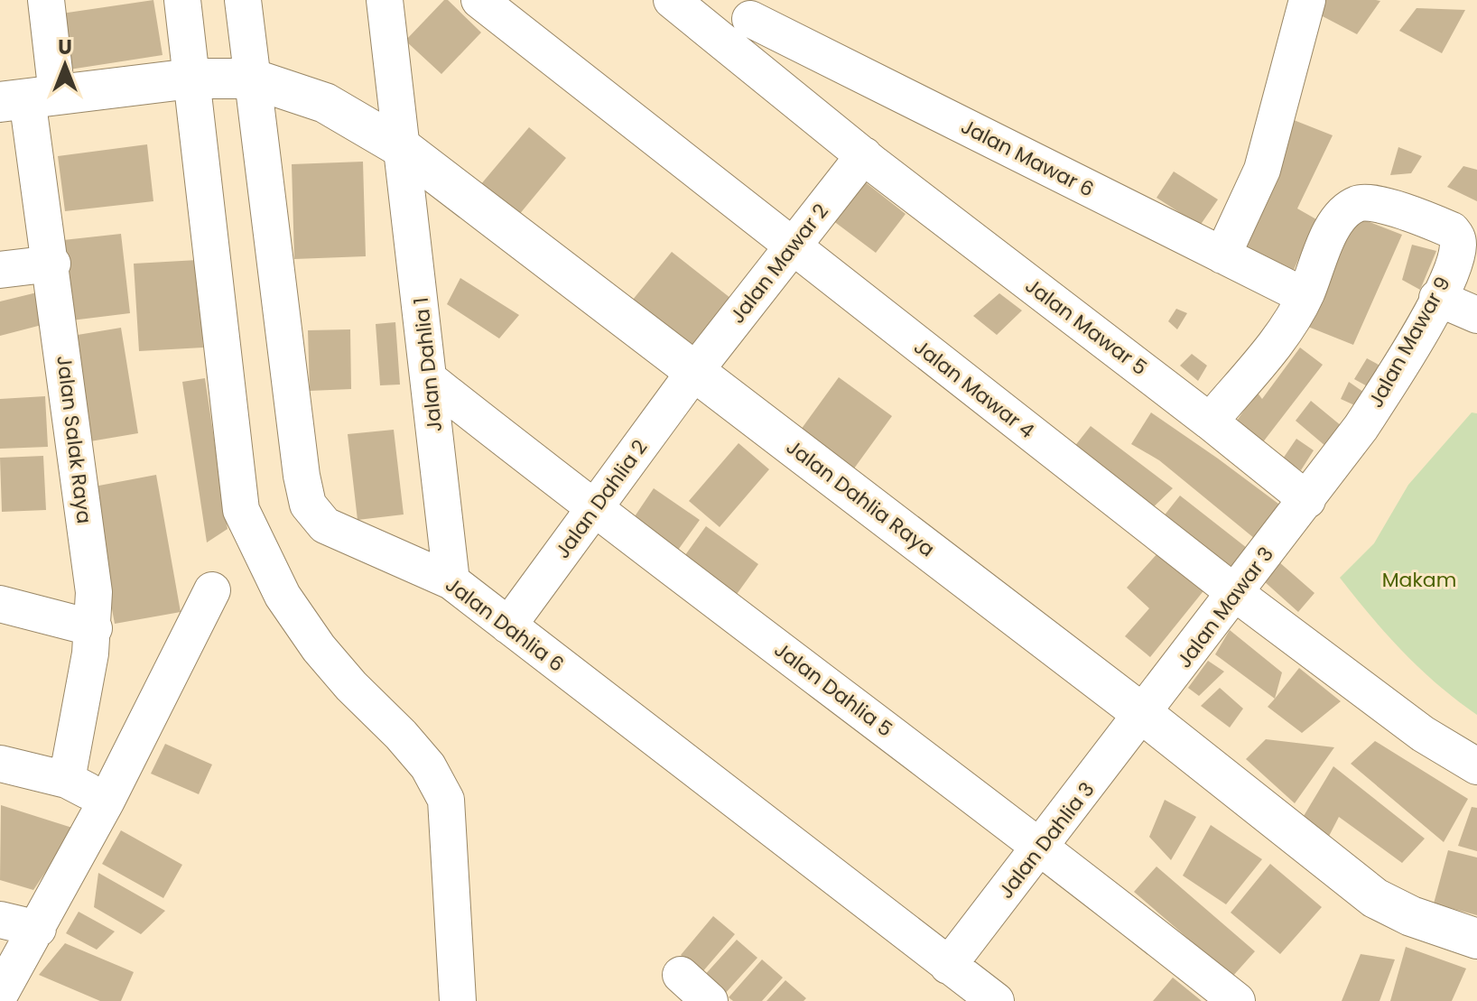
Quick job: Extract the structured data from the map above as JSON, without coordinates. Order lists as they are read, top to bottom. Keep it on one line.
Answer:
{"streets":{"street":["Jalan Mawar 6","Jalan Mawar 2","Jalan Mawar 5","Jalan Mawar 9","Jalan Dahlia 1","Jalan Mawar 4","Jalan Salak Raya","Jalan Dahlia Raya","Jalan Dahlia 2","Jalan Mawar 3","Jalan Dahlia 6","Jalan Dahlia 5","Jalan Dahlia 3"]},"crossings":[["Jalan Mawar 6","Jalan Mawar 5"],["Jalan Mawar 6","Jalan Mawar 9"],["Jalan Mawar 2","Jalan Mawar 5"],["Jalan Mawar 2","Jalan Mawar 4"],["Jalan Mawar 2","Jalan Dahlia Raya"],["Jalan Mawar 2","Jalan Dahlia 2"],["Jalan Mawar 5","Jalan Mawar 9"],["Jalan Mawar 5","Jalan Mawar 3"],["Jalan Mawar 9","Jalan Mawar 3"],["Jalan Dahlia 1","Jalan Dahlia Raya"],["Jalan Dahlia 1","Jalan Dahlia 6"],["Jalan Dahlia 1","Jalan Dahlia 5"],["Jalan Mawar 4","Jalan Mawar 3"],["Jalan Dahlia Raya","Jalan Dahlia 2"],["Jalan Dahlia Raya","Jalan Mawar 3"],["Jalan Dahlia Raya","Jalan Dahlia 6"],["Jalan Dahlia Raya","Jalan Dahlia 3"],["Jalan Dahlia 2","Jalan Dahlia 6"],["Jalan Dahlia 2","Jalan Dahlia 5"],["Jalan Mawar 3","Jalan Dahlia 3"],["Jalan Dahlia 6","Jalan Dahlia 3"],["Jalan Dahlia 5","Jalan Dahlia 3"]],"parks":["Makam"],"north":"top"}
